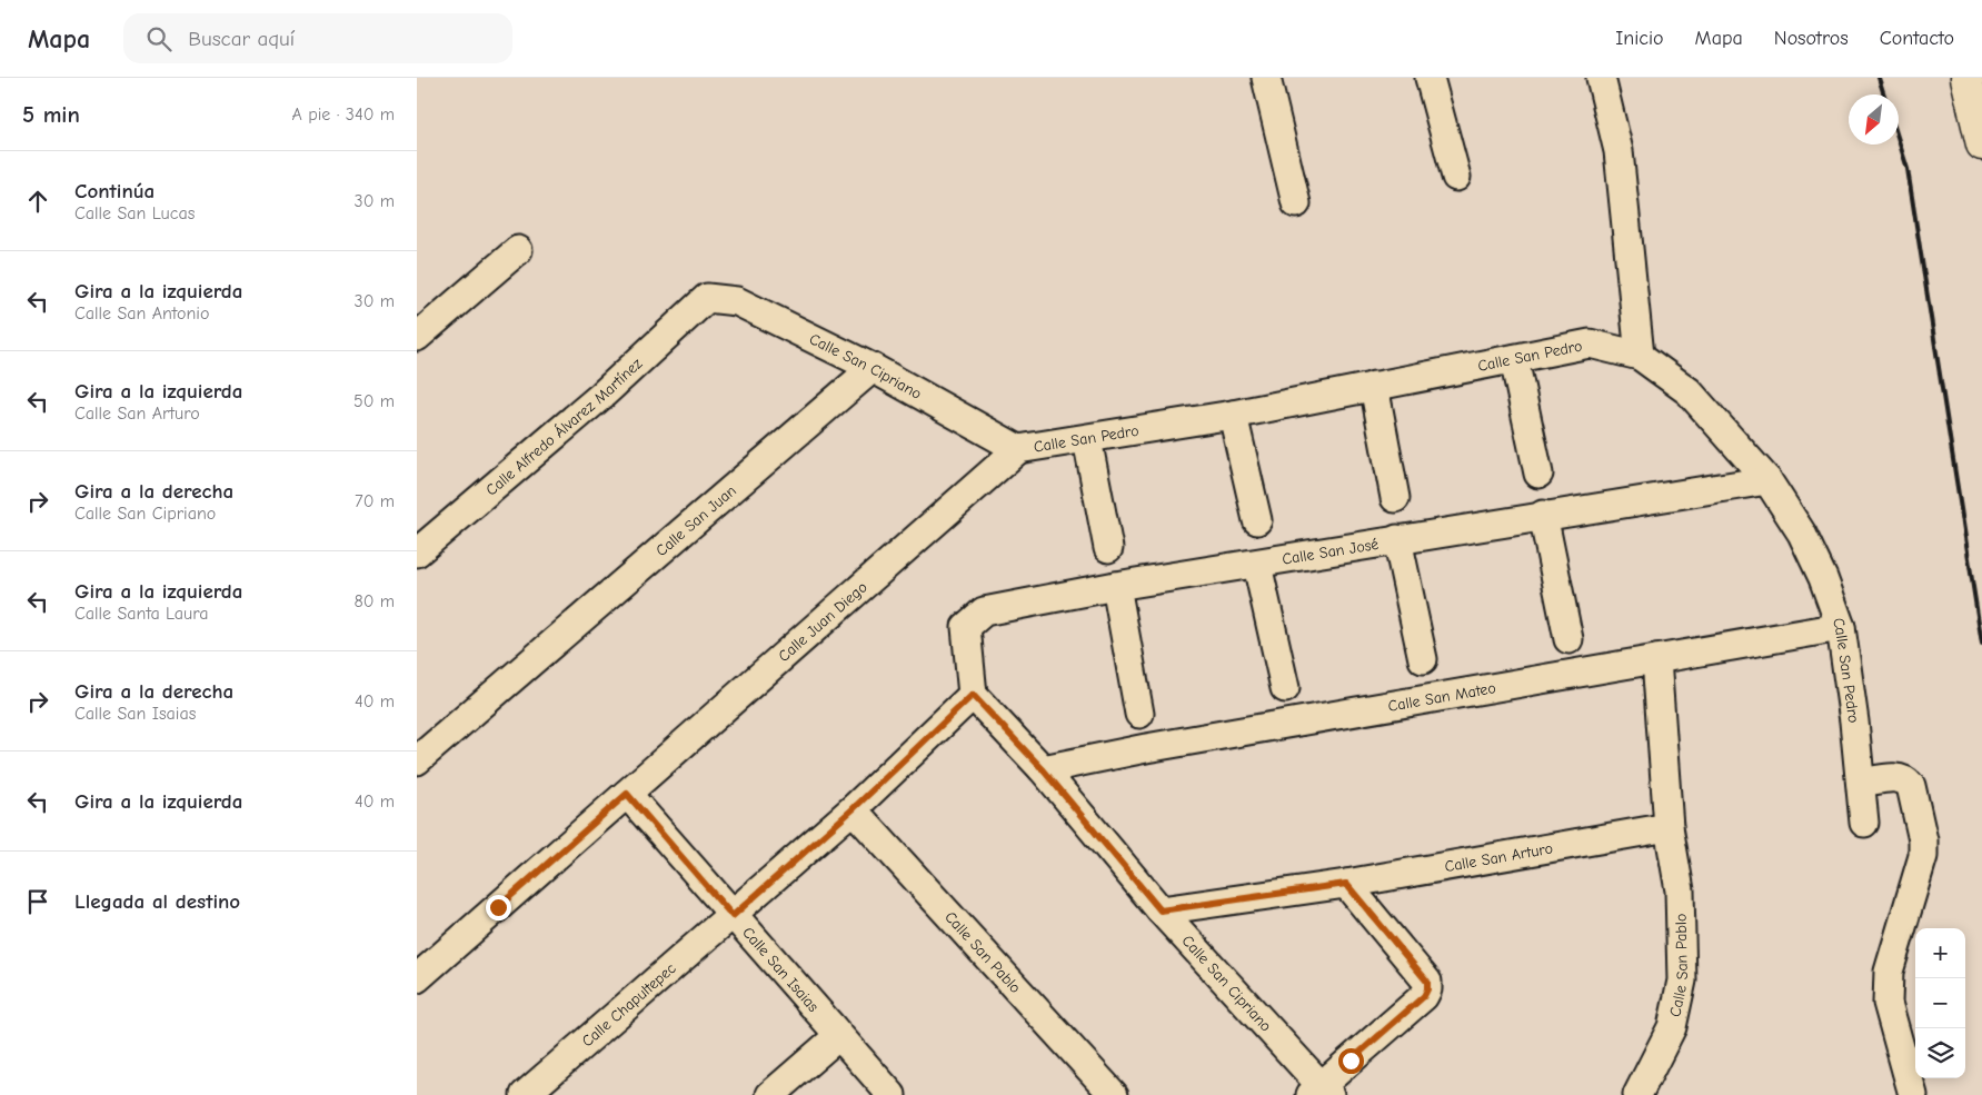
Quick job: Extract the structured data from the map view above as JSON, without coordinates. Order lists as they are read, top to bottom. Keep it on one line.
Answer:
{"streets":{"street":["Calle San Pedro","Calle San Cipriano","Calle Alfredo Álvarez Martínez","Calle San Juan","Calle San José","Calle Juan Diego","Calle San Mateo","Calle San Arturo","Calle San Pablo","Calle San Isaias","Calle Chapultepec"]},"crossings":[["Calle San Pedro","Calle San Cipriano"],["Calle San Pedro","Calle San José"],["Calle San Pedro","Calle Juan Diego"],["Calle San Pedro","Calle San Mateo"],["Calle San Cipriano","Calle Alfredo Álvarez Martínez"],["Calle San Cipriano","Calle San Juan"],["Calle San Cipriano","Calle San José"],["Calle San Cipriano","Calle Juan Diego"],["Calle San Cipriano","Calle San Mateo"],["Calle San Cipriano","Calle San Arturo"],["Calle San Cipriano","Calle Chapultepec"],["Calle San José","Calle Chapultepec"],["Calle Juan Diego","Calle San Isaias"],["Calle San Arturo","Calle San Pablo"],["Calle San Pablo","Calle Chapultepec"],["Calle San Isaias","Calle Chapultepec"]],"north":"bottom left","page":{"header":"Mapa","search":"Buscar aquí","nav":["Inicio","Mapa","Nosotros","Contacto"],"heading":["5 min","A pie · 340 m"],"list":[["Continúa","Calle San Lucas","30 m"],["Gira a la izquierda","Calle San Antonio","30 m"],["Gira a la izquierda","Calle San Arturo","50 m"],["Gira a la derecha","Calle San Cipriano","70 m"],["Gira a la izquierda","Calle Santa Laura","80 m"],["Gira a la derecha","Calle San Isaias","40 m"],["Gira a la izquierda","40 m"],"Llegada al destino"],"map_buttons":["+","−"]}}
